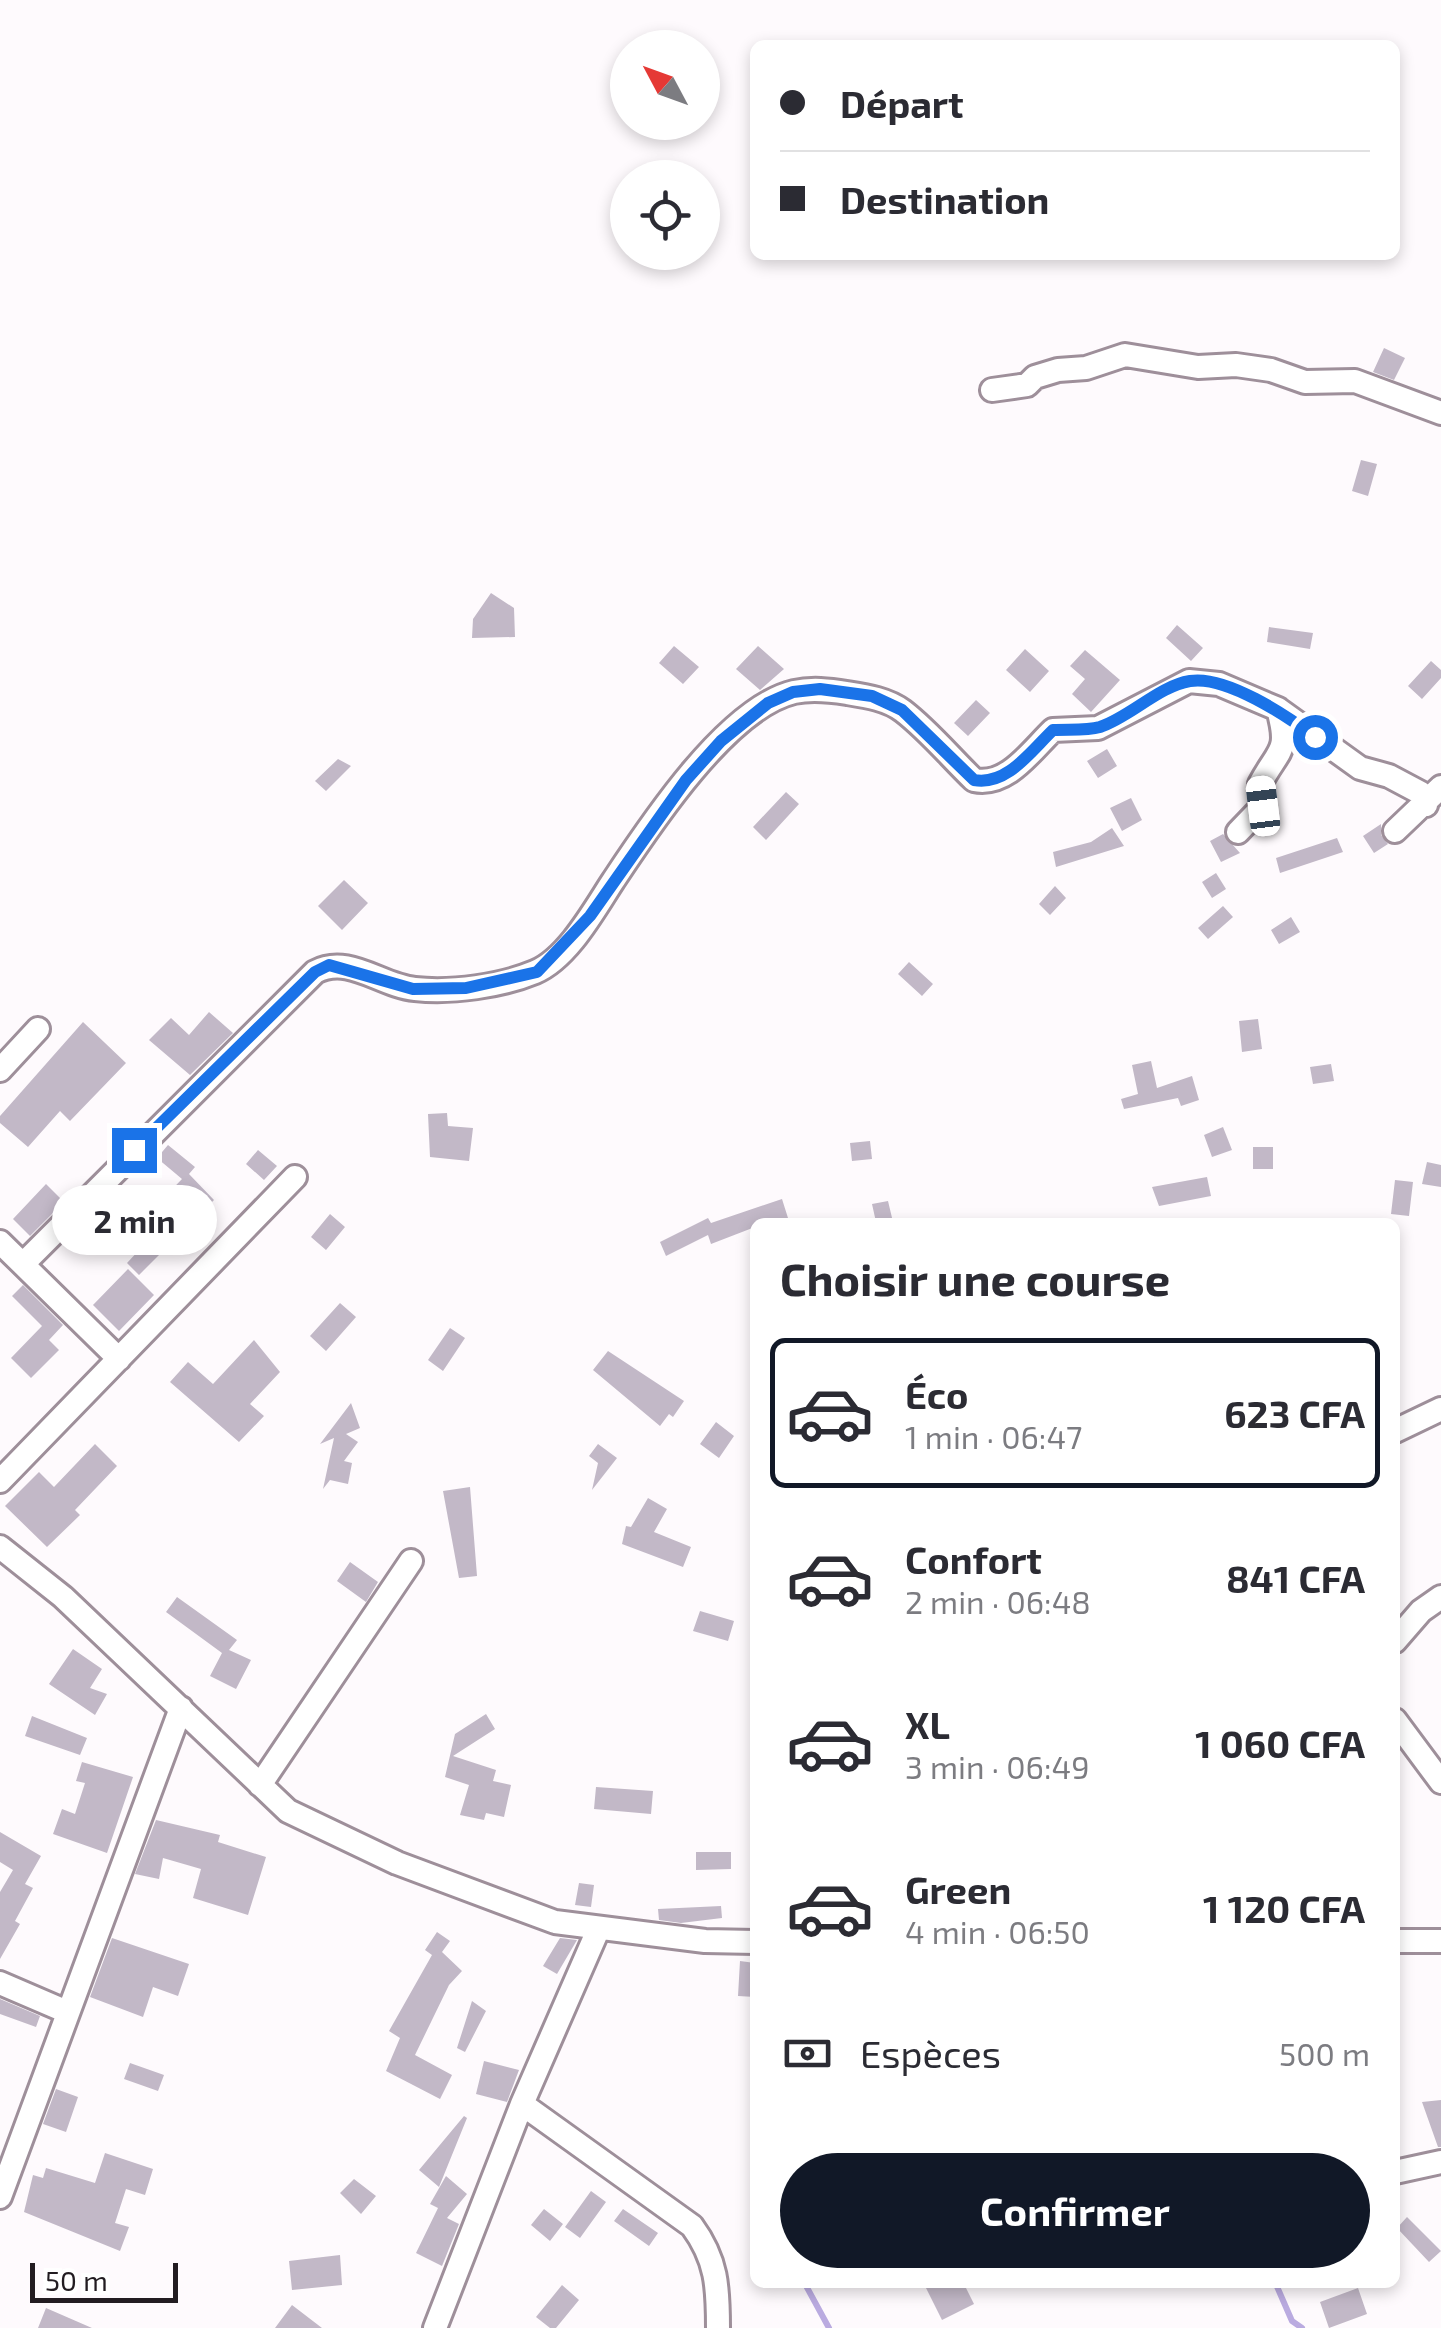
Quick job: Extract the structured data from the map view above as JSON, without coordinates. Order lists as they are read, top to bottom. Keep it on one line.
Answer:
{"scale_bar":"50 m","north":"top left","page":{"banner":["Départ","Destination"],"bubble":"2 min","heading":"Choisir une course","list":[{"name":"Éco","note":"1 min · 06:47","value":"623 CFA"},{"name":"Confort","note":"2 min · 06:48","value":"841 CFA"},{"name":"XL","note":"3 min · 06:49","value":"1 060 CFA"},{"name":"Green","note":"4 min · 06:50","value":"1 120 CFA"}],"pay":["Espèces","500 m"],"buttons":"Confirmer","scale":"50 m"}}
